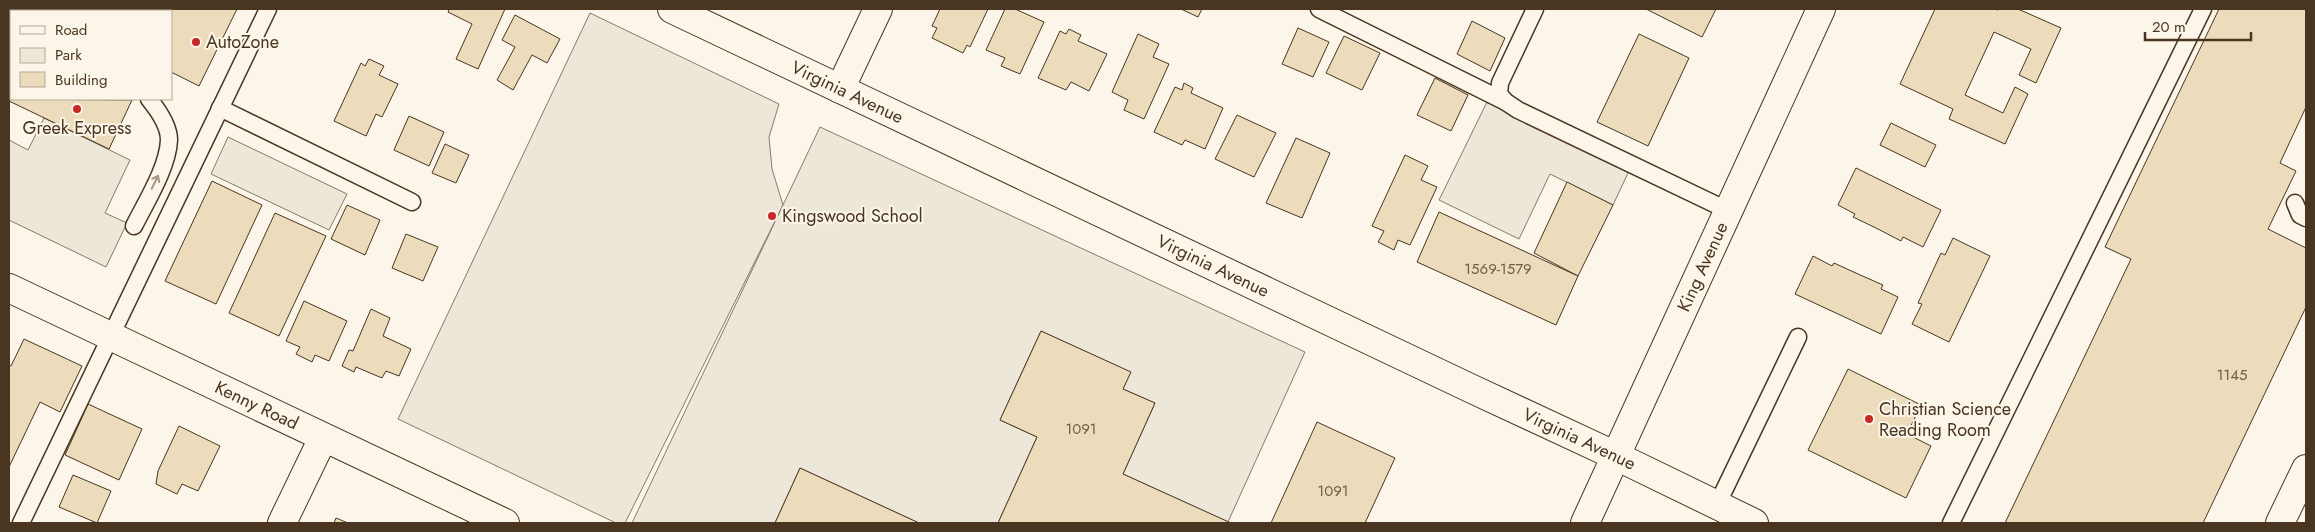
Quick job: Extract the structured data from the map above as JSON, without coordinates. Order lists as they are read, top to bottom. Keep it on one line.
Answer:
{"streets":{"street":["Virginia Avenue","King Avenue","Kenny Road"]},"crossings":[["Virginia Avenue","King Avenue"]],"places":["AutoZone","Greek Express","Kingswood School","Christian Science Reading Room"],"house_numbers":["1569-1579","1145","1091","1091"],"legend":["Road","Park","Building"],"scale_bar":"20 m"}
